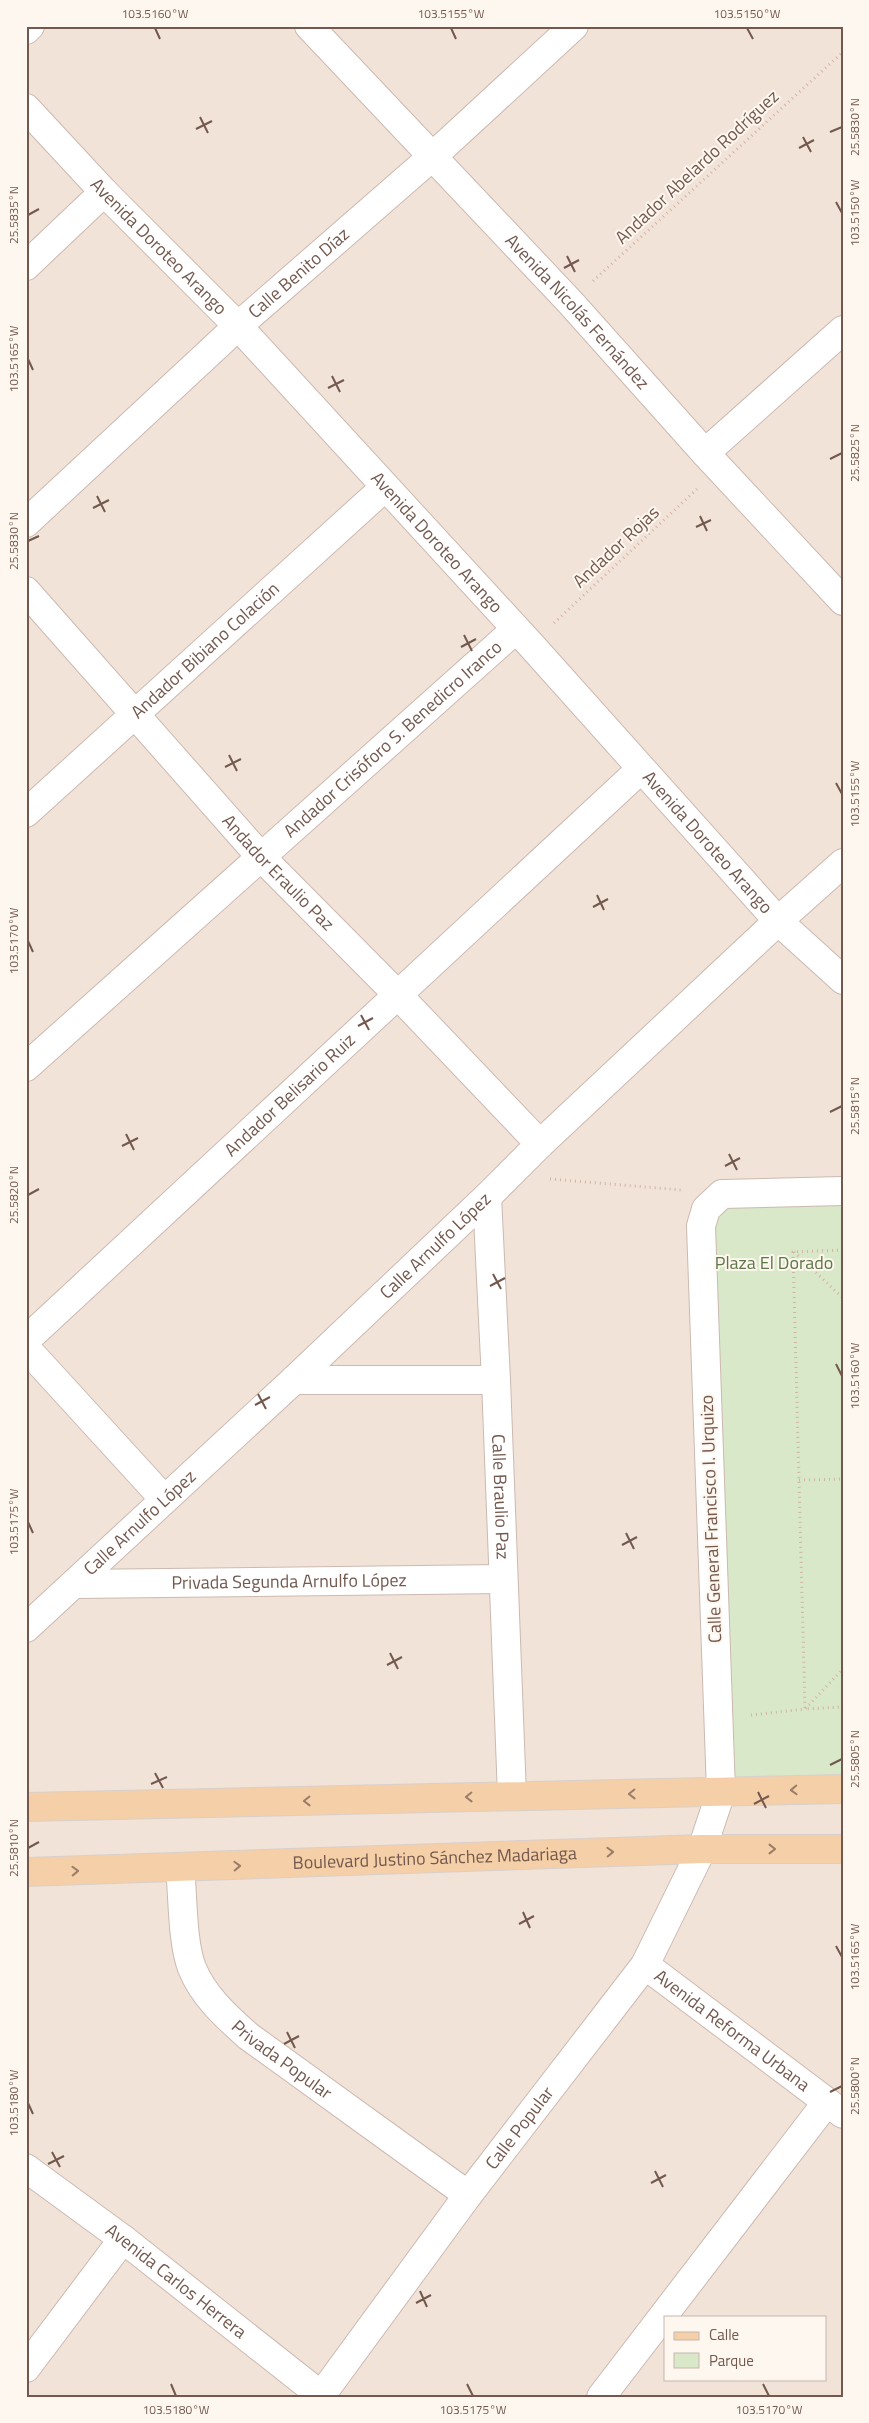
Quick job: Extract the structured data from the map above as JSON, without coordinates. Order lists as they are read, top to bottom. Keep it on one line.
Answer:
{"streets":{"main road":["Boulevard Justino Sánchez Madariaga"],"street":["Avenida Doroteo Arango","Calle Benito Díaz","Avenida Nicolás Fernández","Andador Bibiano Colación","Andador Crisóforo S. Benedicro Iranco","Andador Eraulio Paz","Andador Belisario Ruiz","Calle Arnulfo López","Calle Braulio Paz","Calle General Francisco I. Urquizo","Privada Segunda Arnulfo López","Avenida Reforma Urbana","Privada Popular","Calle Popular","Avenida Carlos Herrera"],"path":["Andador Abelardo Rodríguez","Andador Rojas"]},"crossings":[["Andador Abelardo Rodríguez","Avenida Nicolás Fernández"],["Avenida Doroteo Arango","Calle Benito Díaz"],["Avenida Doroteo Arango","Andador Rojas"],["Avenida Doroteo Arango","Andador Bibiano Colación"],["Avenida Doroteo Arango","Andador Crisóforo S. Benedicro Iranco"],["Avenida Doroteo Arango","Andador Belisario Ruiz"],["Avenida Doroteo Arango","Calle Arnulfo López"],["Calle Benito Díaz","Avenida Nicolás Fernández"],["Avenida Nicolás Fernández","Andador Rojas"],["Andador Rojas","Andador Crisóforo S. Benedicro Iranco"],["Andador Bibiano Colación","Andador Eraulio Paz"],["Andador Crisóforo S. Benedicro Iranco","Andador Eraulio Paz"],["Andador Eraulio Paz","Andador Belisario Ruiz"],["Andador Eraulio Paz","Calle Arnulfo López"],["Calle Arnulfo López","Calle Braulio Paz"],["Calle Arnulfo López","Privada Segunda Arnulfo López"],["Calle Braulio Paz","Privada Segunda Arnulfo López"],["Calle General Francisco I. Urquizo","Boulevard Justino Sánchez Madariaga"],["Calle General Francisco I. Urquizo","Calle Popular"],["Boulevard Justino Sánchez Madariaga","Privada Popular"],["Boulevard Justino Sánchez Madariaga","Calle Popular"],["Avenida Reforma Urbana","Calle Popular"],["Privada Popular","Calle Popular"],["Calle Popular","Avenida Carlos Herrera"]],"parks":["Plaza El Dorado"],"legend":["Calle","Parque"],"coordinates":["103.5160°W","103.5155°W","103.5150°W","25.5830°N","25.5835°N","103.5165°W","25.5825°N","103.5170°W","25.5815°N","25.5820°N","103.5175°W","25.5805°N","25.5810°N","25.5800°N","103.5180°W"]}
